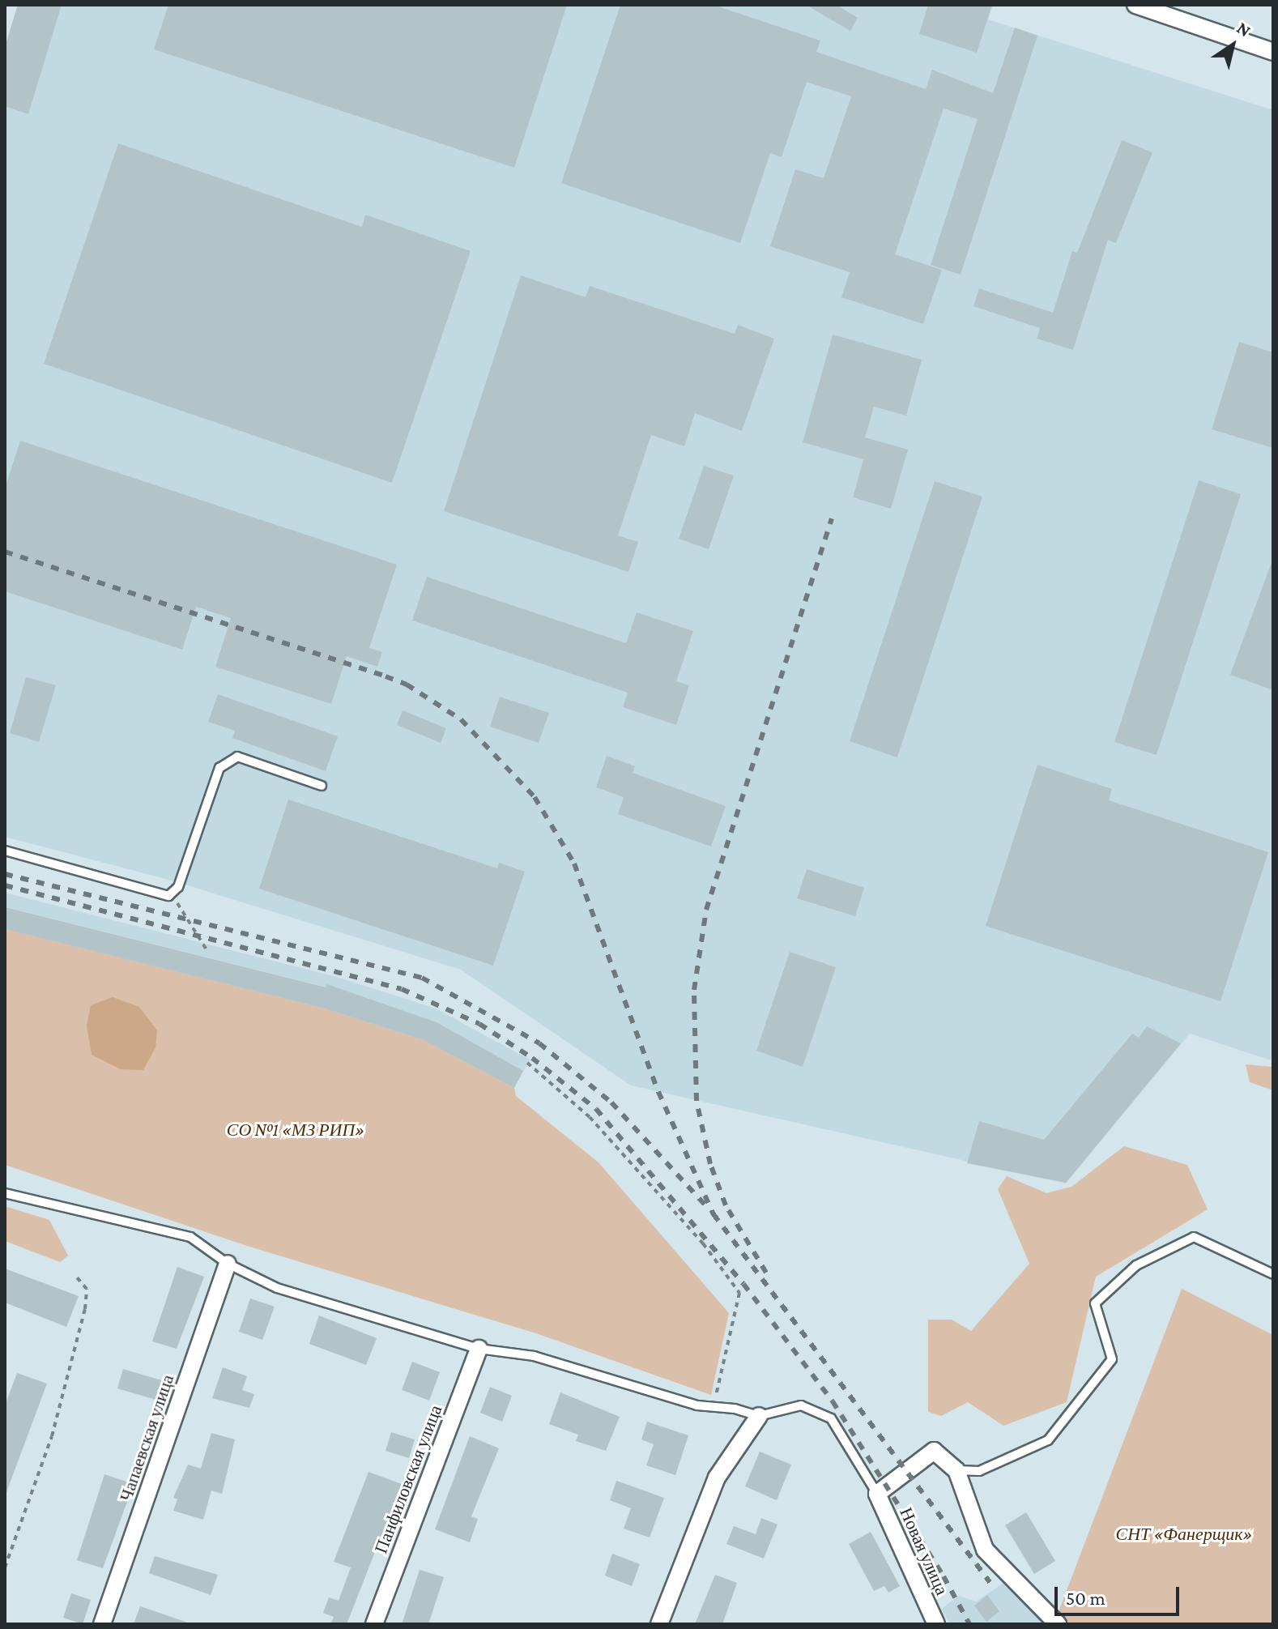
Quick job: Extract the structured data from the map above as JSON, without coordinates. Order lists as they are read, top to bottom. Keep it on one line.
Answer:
{"streets":{"street":["Чапаевская улица","Панфиловская улица","Новая улица"]},"parks":["СО №1 «МЗ РИП»","СНТ «Фанерщик»"],"scale_bar":"50 m","north":"top right"}
